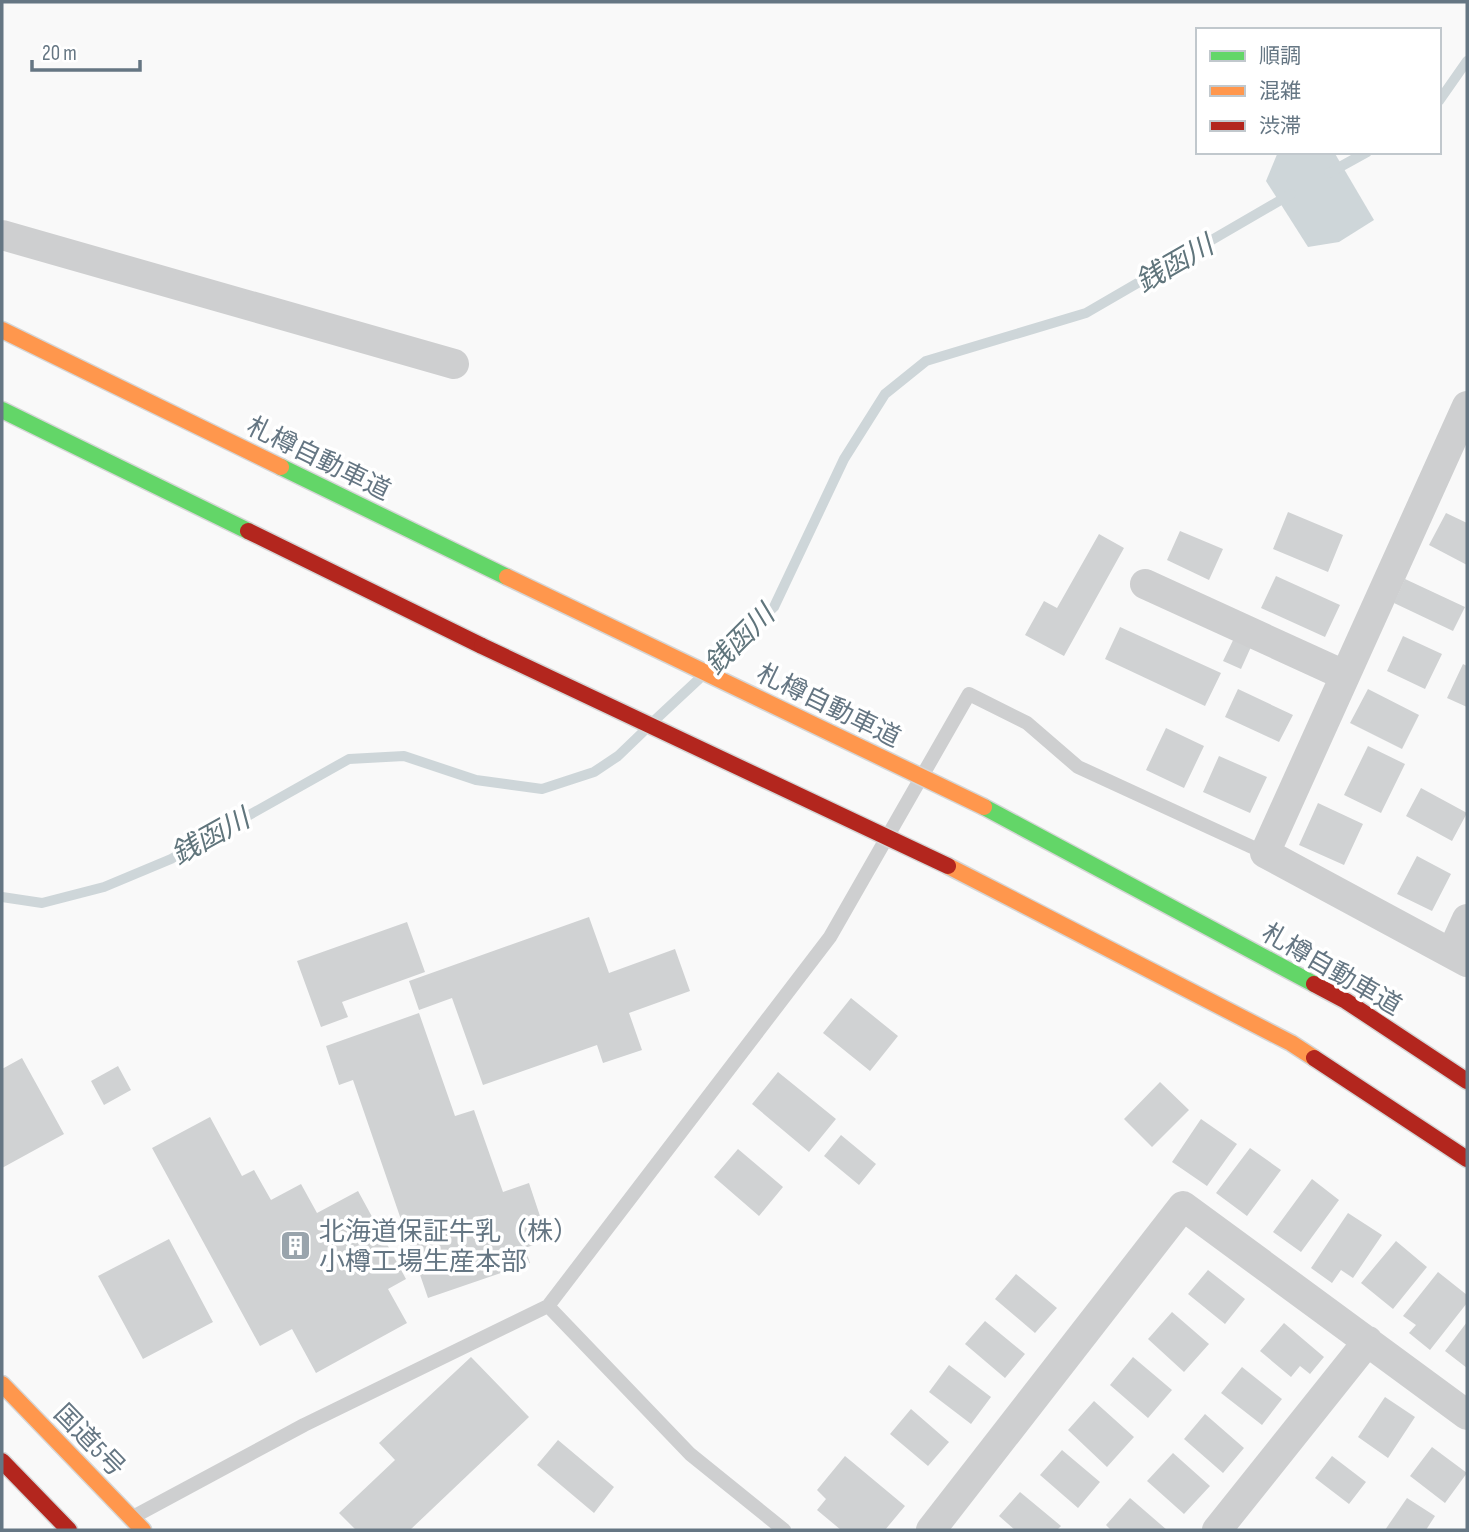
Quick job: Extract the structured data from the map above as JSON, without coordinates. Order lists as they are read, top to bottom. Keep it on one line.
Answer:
{"streets":{"highway":["札樽自動車道","国道5号"]},"water":["銭函川"],"places":{"building":["北海道保証牛乳（株） 小樽工場生産本部"]},"legend":["順調","混雑","渋滞"],"scale_bar":"20 m"}
